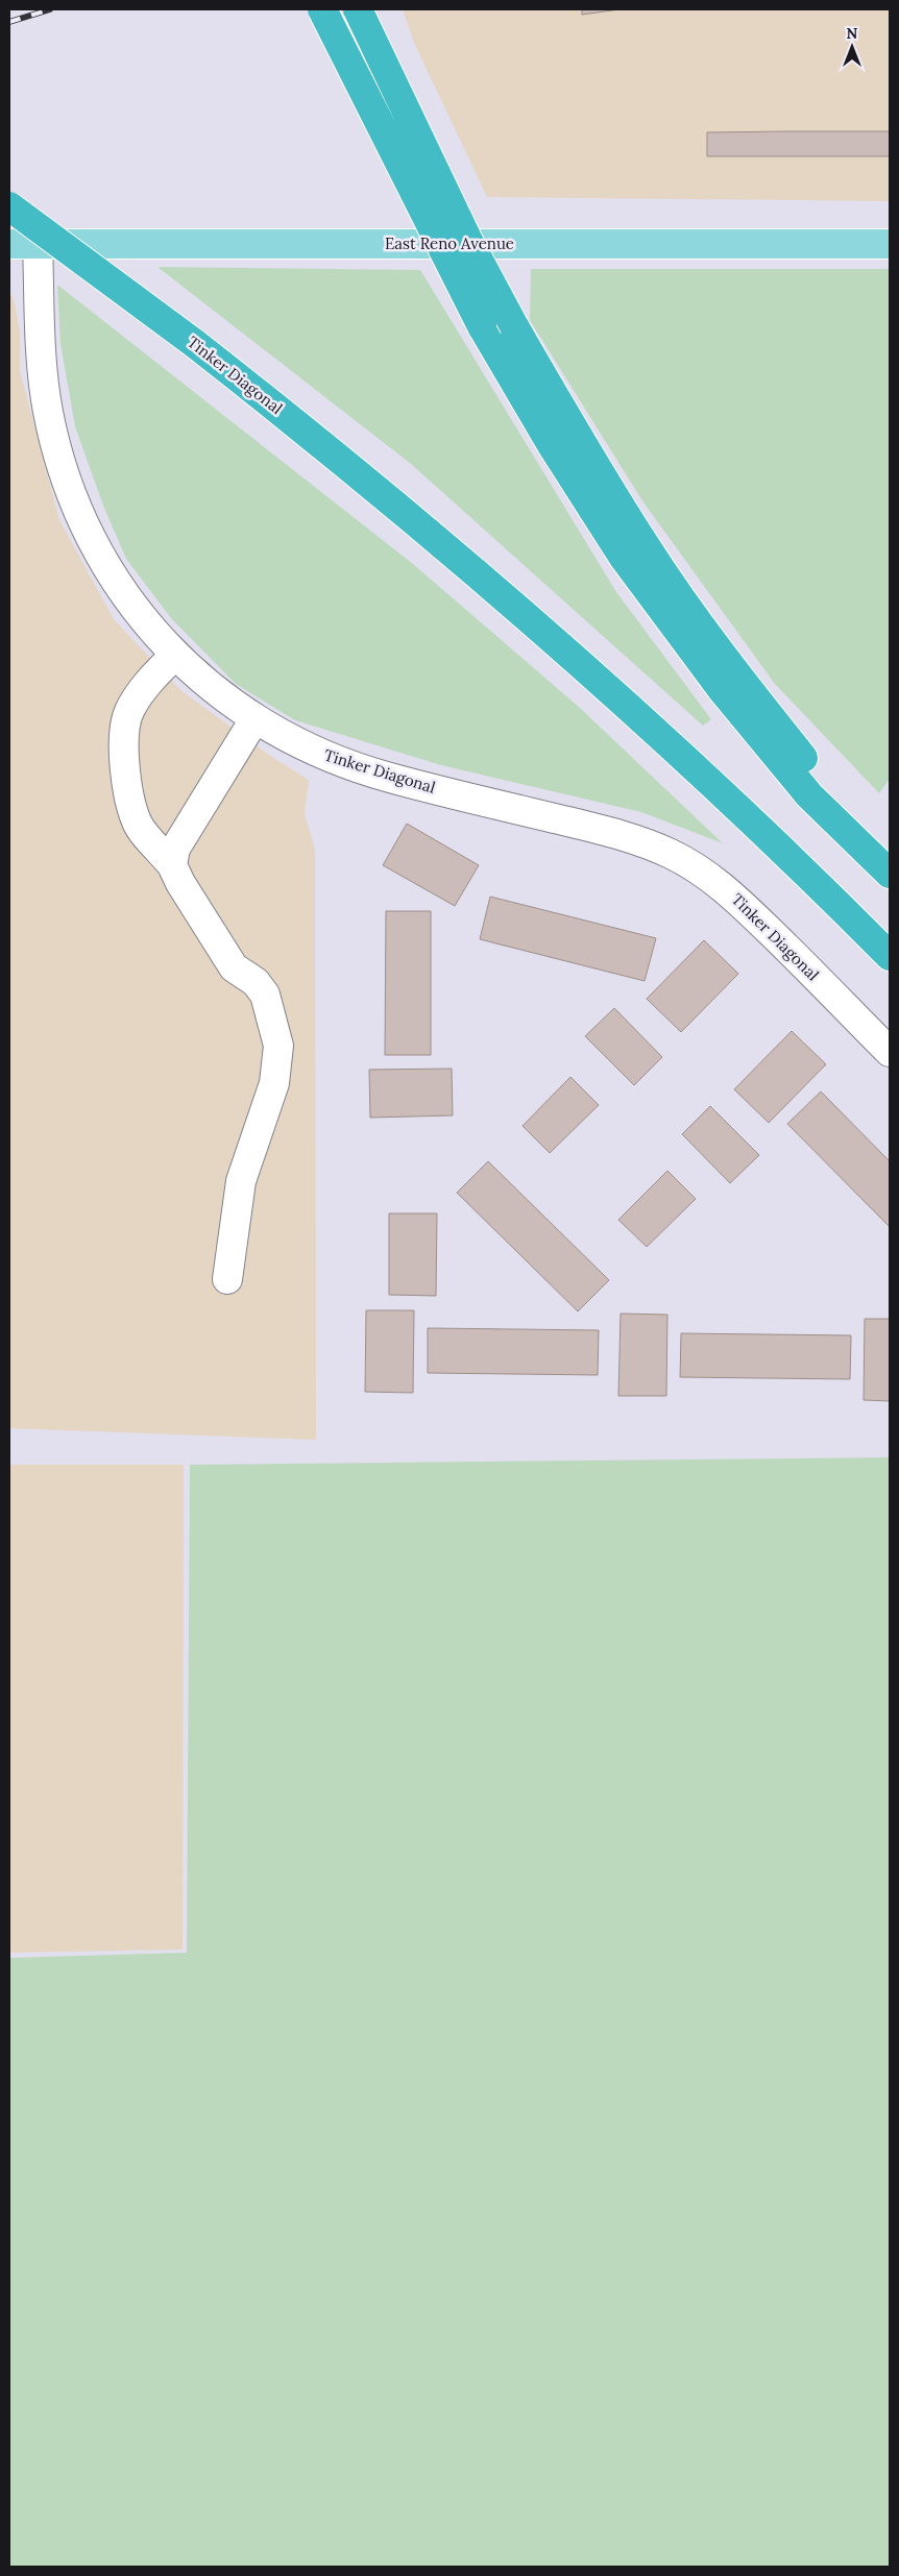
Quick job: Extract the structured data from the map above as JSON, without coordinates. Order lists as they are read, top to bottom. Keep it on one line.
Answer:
{"streets":{"highway":["Tinker Diagonal"],"main road":["East Reno Avenue"]},"crossings":[["East Reno Avenue","Tinker Diagonal"]],"north":"top"}
